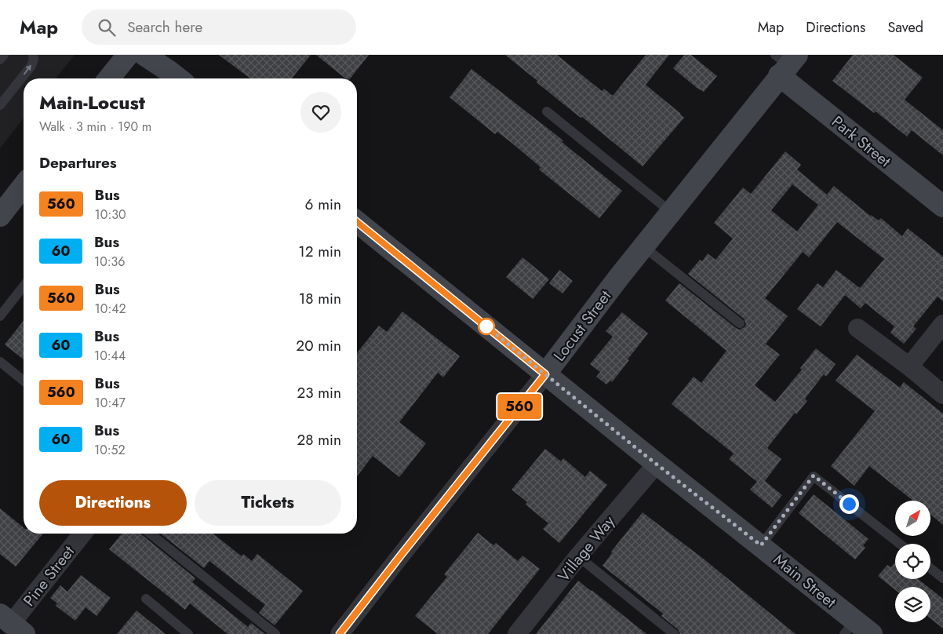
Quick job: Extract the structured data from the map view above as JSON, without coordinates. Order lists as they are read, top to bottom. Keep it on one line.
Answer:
{"streets":{"street":["Park Street","Locust Street","Village Way","Pine Street","Main Street"]},"crossings":[["Park Street","Locust Street"],["Locust Street","Main Street"],["Village Way","Main Street"]],"lines":["bus line 560"],"north":"top right","page":{"header":"Map","search":"Search here","nav":["Map","Directions","Saved"],"on_map":"560","heading":[["Main-Locust","Walk · 3 min · 190 m"],"Departures"],"list":[{"mark":"560","name":"Bus","note":"10:30","value":"6 min"},{"mark":"60","name":"Bus","note":"10:36","value":"12 min"},{"mark":"560","name":"Bus","note":"10:42","value":"18 min"},{"mark":"60","name":"Bus","note":"10:44","value":"20 min"},{"mark":"560","name":"Bus","note":"10:47","value":"23 min"},{"mark":"60","name":"Bus","note":"10:52","value":"28 min"}],"buttons":["Directions","Tickets"]}}
